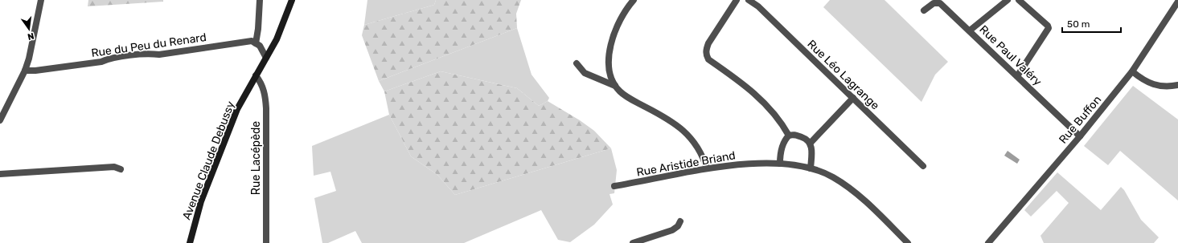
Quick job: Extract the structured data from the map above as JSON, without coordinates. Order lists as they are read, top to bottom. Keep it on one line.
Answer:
{"streets":{"main road":["Avenue Claude Debussy"],"street":["Rue du Peu du Renard","Rue Paul Valéry","Rue Léo Lagrange","Rue Buffon","Rue Lacépède","Rue Aristide Briand"]},"crossings":[["Rue Paul Valéry","Rue Buffon"],["Rue Lacépède","Avenue Claude Debussy"]],"scale_bar":"50 m","north":"bottom"}
